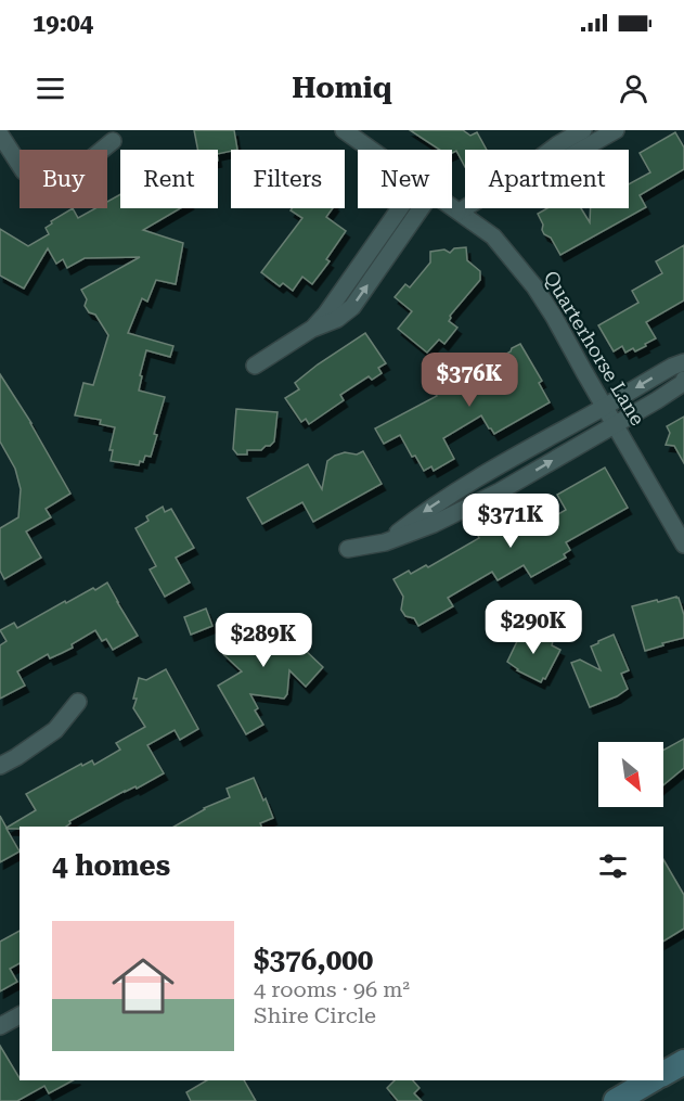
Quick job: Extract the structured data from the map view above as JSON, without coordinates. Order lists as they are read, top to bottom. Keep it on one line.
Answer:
{"streets":{"street":["Quarterhorse Lane"]},"north":"bottom right","page":{"status":"19:04","header":"Homiq","chip":["Buy","Rent","Filters","New","Apartment"],"price":["$376K","$371K","$290K","$289K"],"heading":"4 homes","list":[{"name":"$376,000","note":"4 rooms · 96 m² · Shire Circle"}]}}
